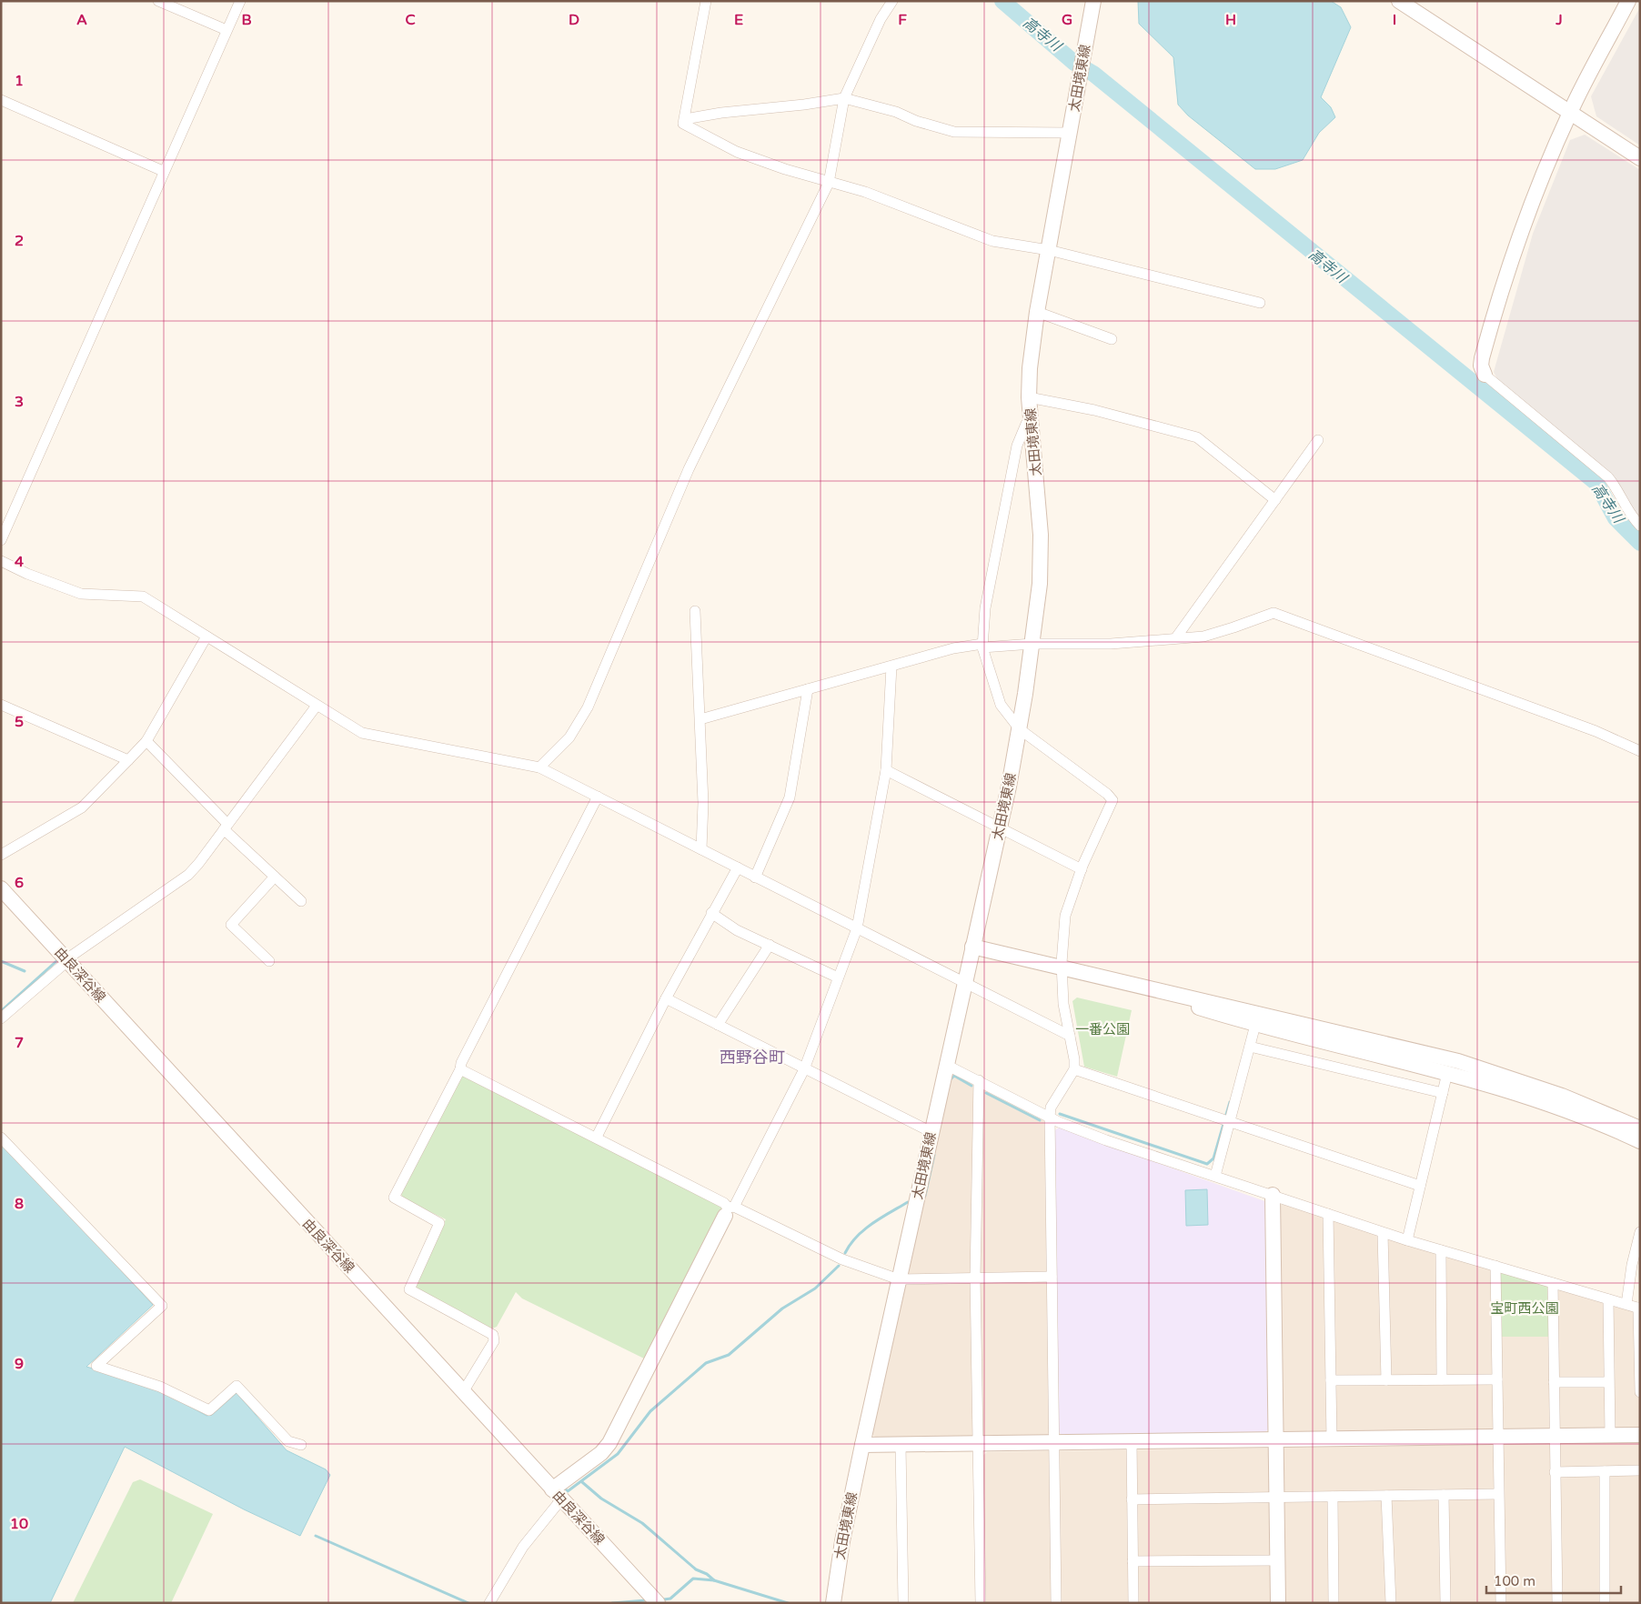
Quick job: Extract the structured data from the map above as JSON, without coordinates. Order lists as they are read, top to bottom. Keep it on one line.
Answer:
{"streets":{"street":["太田境東線","由良深谷線"]},"districts":["西野谷町"],"water":["高寺川"],"parks":["一番公園","宝町西公園"],"scale_bar":"100 m","grid":{"columns":["A","B","C","D","E","F","G","H","I","J"],"rows":["1","2","3","4","5","6","7","8","9","10"]}}
